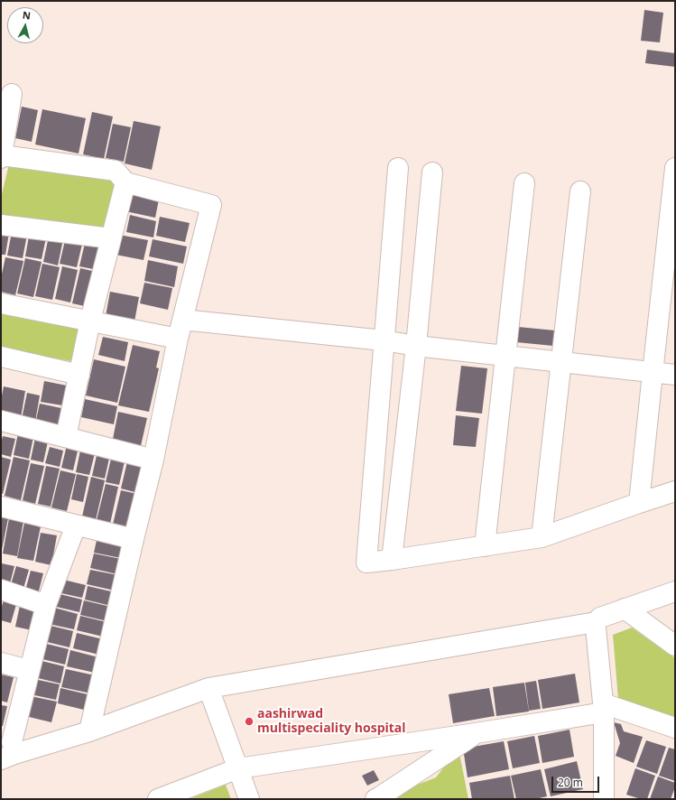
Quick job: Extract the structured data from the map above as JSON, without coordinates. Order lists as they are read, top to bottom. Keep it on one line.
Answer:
{"places":["aashirwad multispeciality hospital"],"scale_bar":"20 m","north":"top"}
